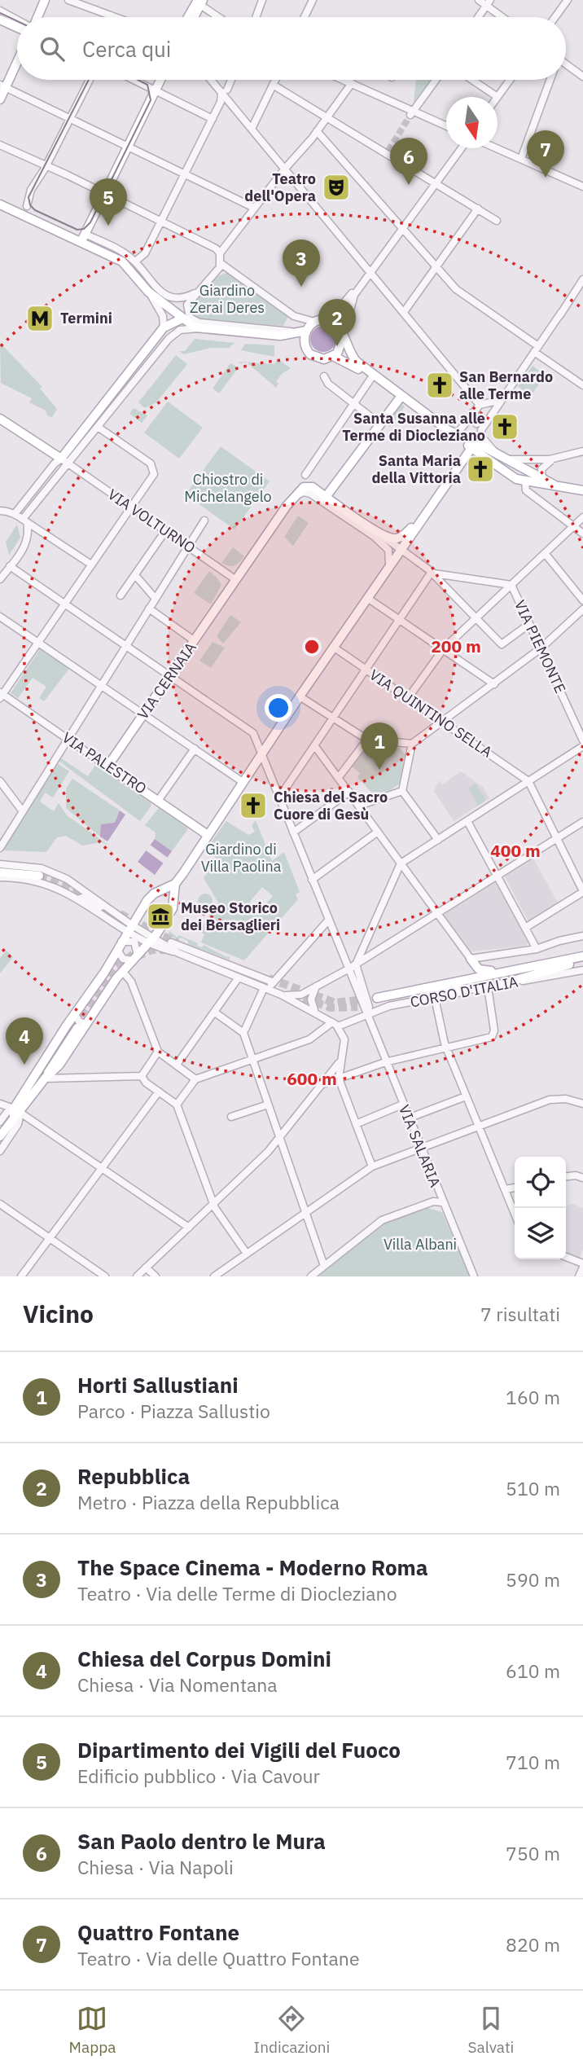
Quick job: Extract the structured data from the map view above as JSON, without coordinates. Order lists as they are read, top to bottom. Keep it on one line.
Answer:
{"streets":{"main road":["VIA CERNAIA","VIA PALESTRO","CORSO D'ITALIA"],"street":["VIA VOLTURNO","VIA PIEMONTE","VIA QUINTINO SELLA","VIA SALARIA"]},"crossings":[["VIA VOLTURNO","VIA CERNAIA"],["VIA CERNAIA","VIA PALESTRO"],["CORSO D'ITALIA","VIA SALARIA"]],"parks":["Giardino Zerai Deres","Chiostro di Michelangelo","Giardino di Villa Paolina","Villa Albani"],"places":{"theatre":["Teatro dell'Opera"],"metro station":["Termini"],"church":["San Bernardo alle Terme","Santa Susanna alle Terme di Diocleziano","Santa Maria della Vittoria","Chiesa del Sacro Cuore di Gesù"],"museum":["Museo Storico dei Bersaglieri"]},"north":"bottom","page":{"search":"Cerca qui","pins":["7","6","5","3","2","1","4"],"heading":["Vicino","7 risultati"],"list":[{"mark":"1","name":"Horti Sallustiani","note":"Parco · Piazza Sallustio","value":"160 m"},{"mark":"2","name":"Repubblica","note":"Metro · Piazza della Repubblica","value":"510 m"},{"mark":"3","name":"The Space Cinema - Moderno Roma","note":"Teatro · Via delle Terme di Diocleziano","value":"590 m"},{"mark":"4","name":"Chiesa del Corpus Domini","note":"Chiesa · Via Nomentana","value":"610 m"},{"mark":"5","name":"Dipartimento dei Vigili del Fuoco","note":"Edificio pubblico · Via Cavour","value":"710 m"},{"mark":"6","name":"San Paolo dentro le Mura","note":"Chiesa · Via Napoli","value":"750 m"},{"mark":"7","name":"Quattro Fontane","note":"Teatro · Via delle Quattro Fontane","value":"820 m"}],"nav":["Mappa","Indicazioni","Salvati"]},"rings":["200 m","400 m","600 m"]}
